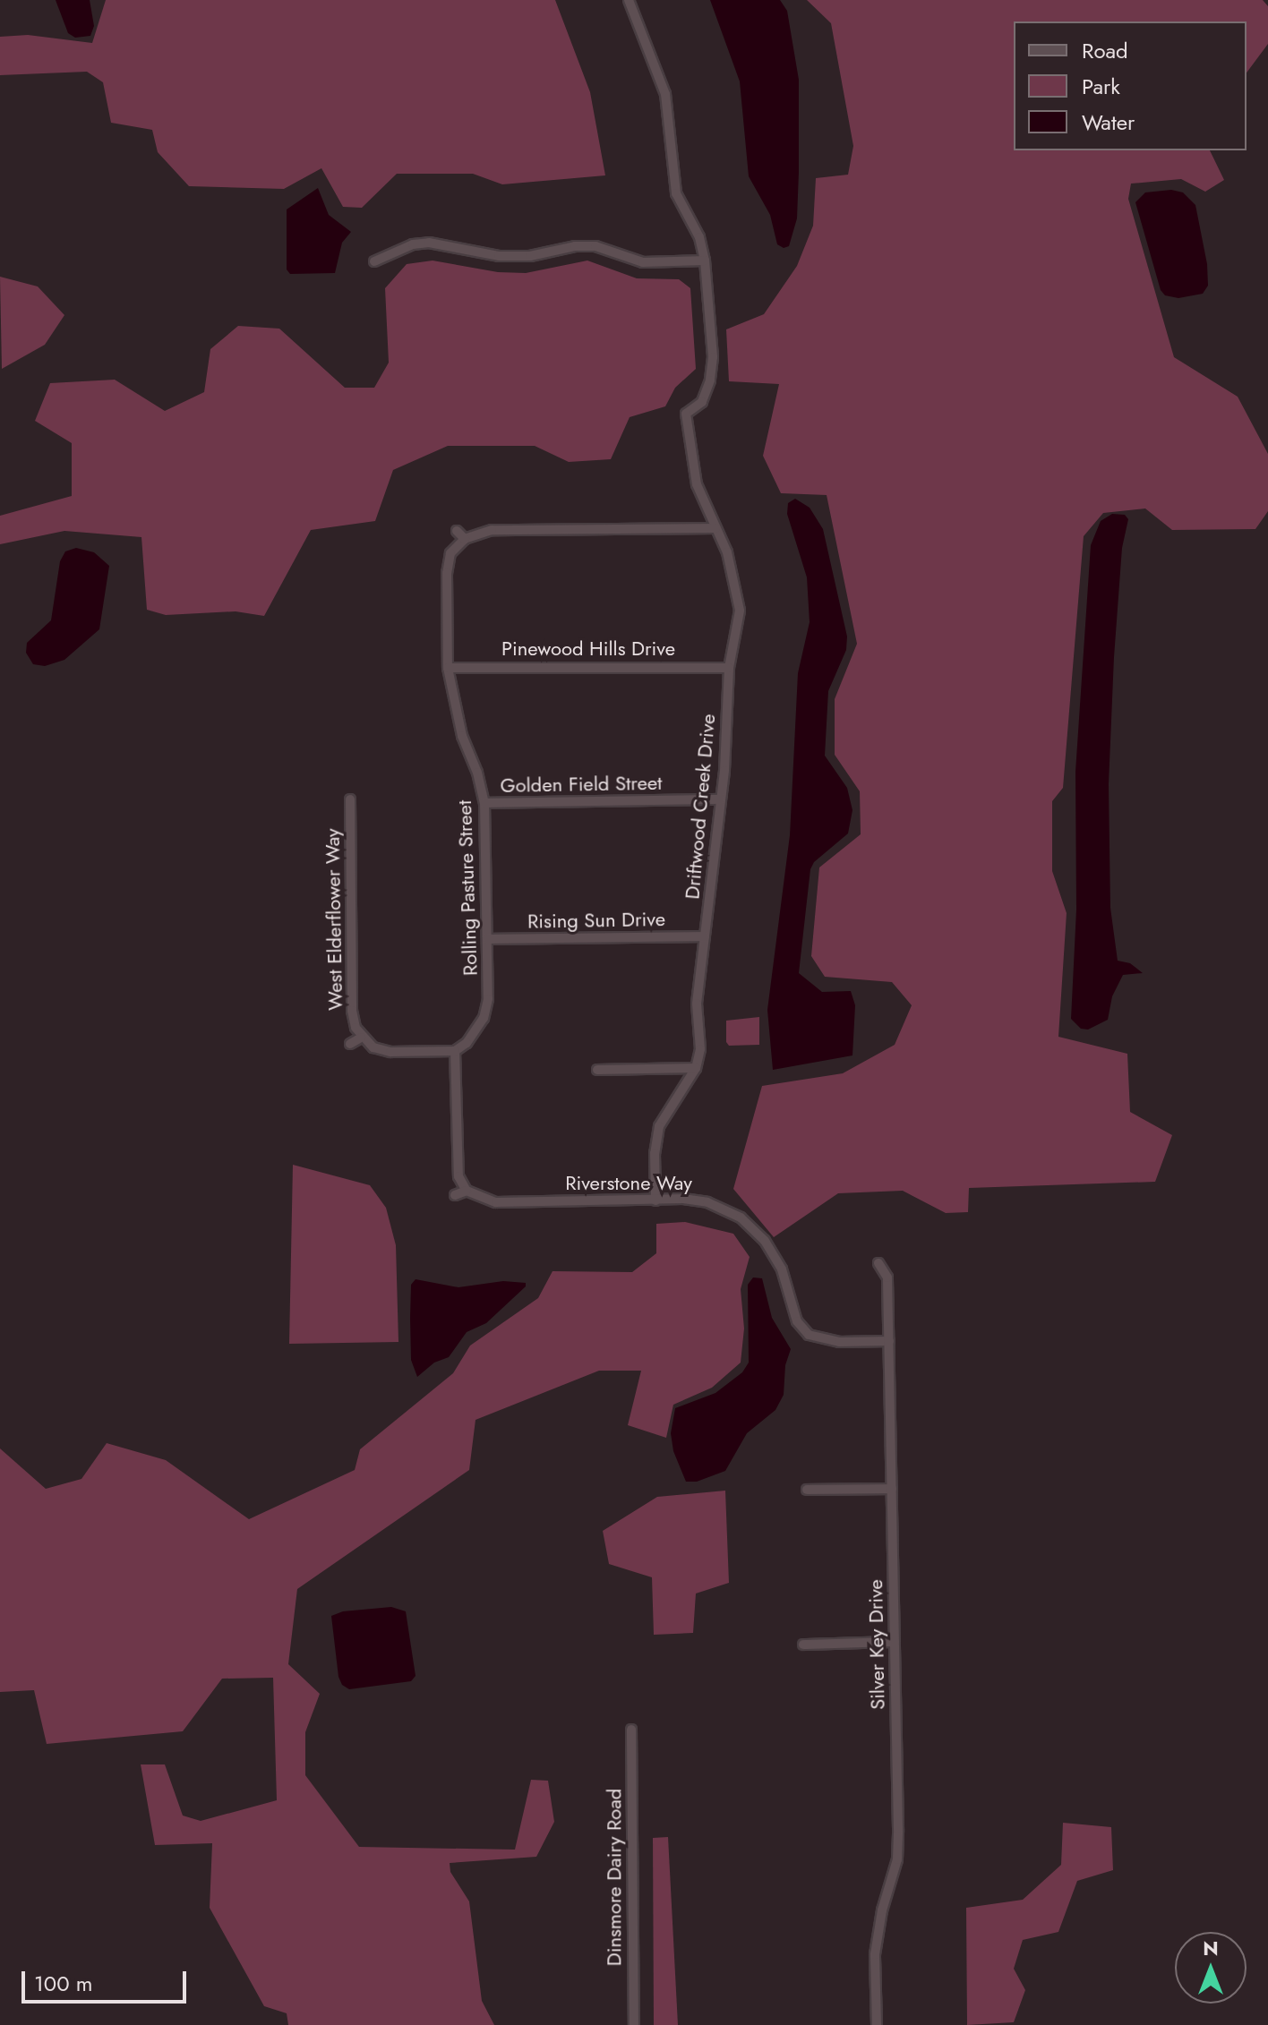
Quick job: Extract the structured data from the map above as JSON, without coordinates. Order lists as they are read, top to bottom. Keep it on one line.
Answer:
{"streets":{"street":["Pinewood Hills Drive","Golden Field Street","Driftwood Creek Drive","Rolling Pasture Street","West Elderflower Way","Rising Sun Drive","Riverstone Way","Silver Key Drive","Dinsmore Dairy Road"]},"crossings":[["Pinewood Hills Drive","Driftwood Creek Drive"],["Pinewood Hills Drive","Rolling Pasture Street"],["Golden Field Street","Driftwood Creek Drive"],["Golden Field Street","Rolling Pasture Street"],["Driftwood Creek Drive","Rising Sun Drive"],["Driftwood Creek Drive","Riverstone Way"],["Rolling Pasture Street","Rising Sun Drive"],["Riverstone Way","Silver Key Drive"]],"legend":["Road","Park","Water"],"scale_bar":"100 m","north":"top"}
